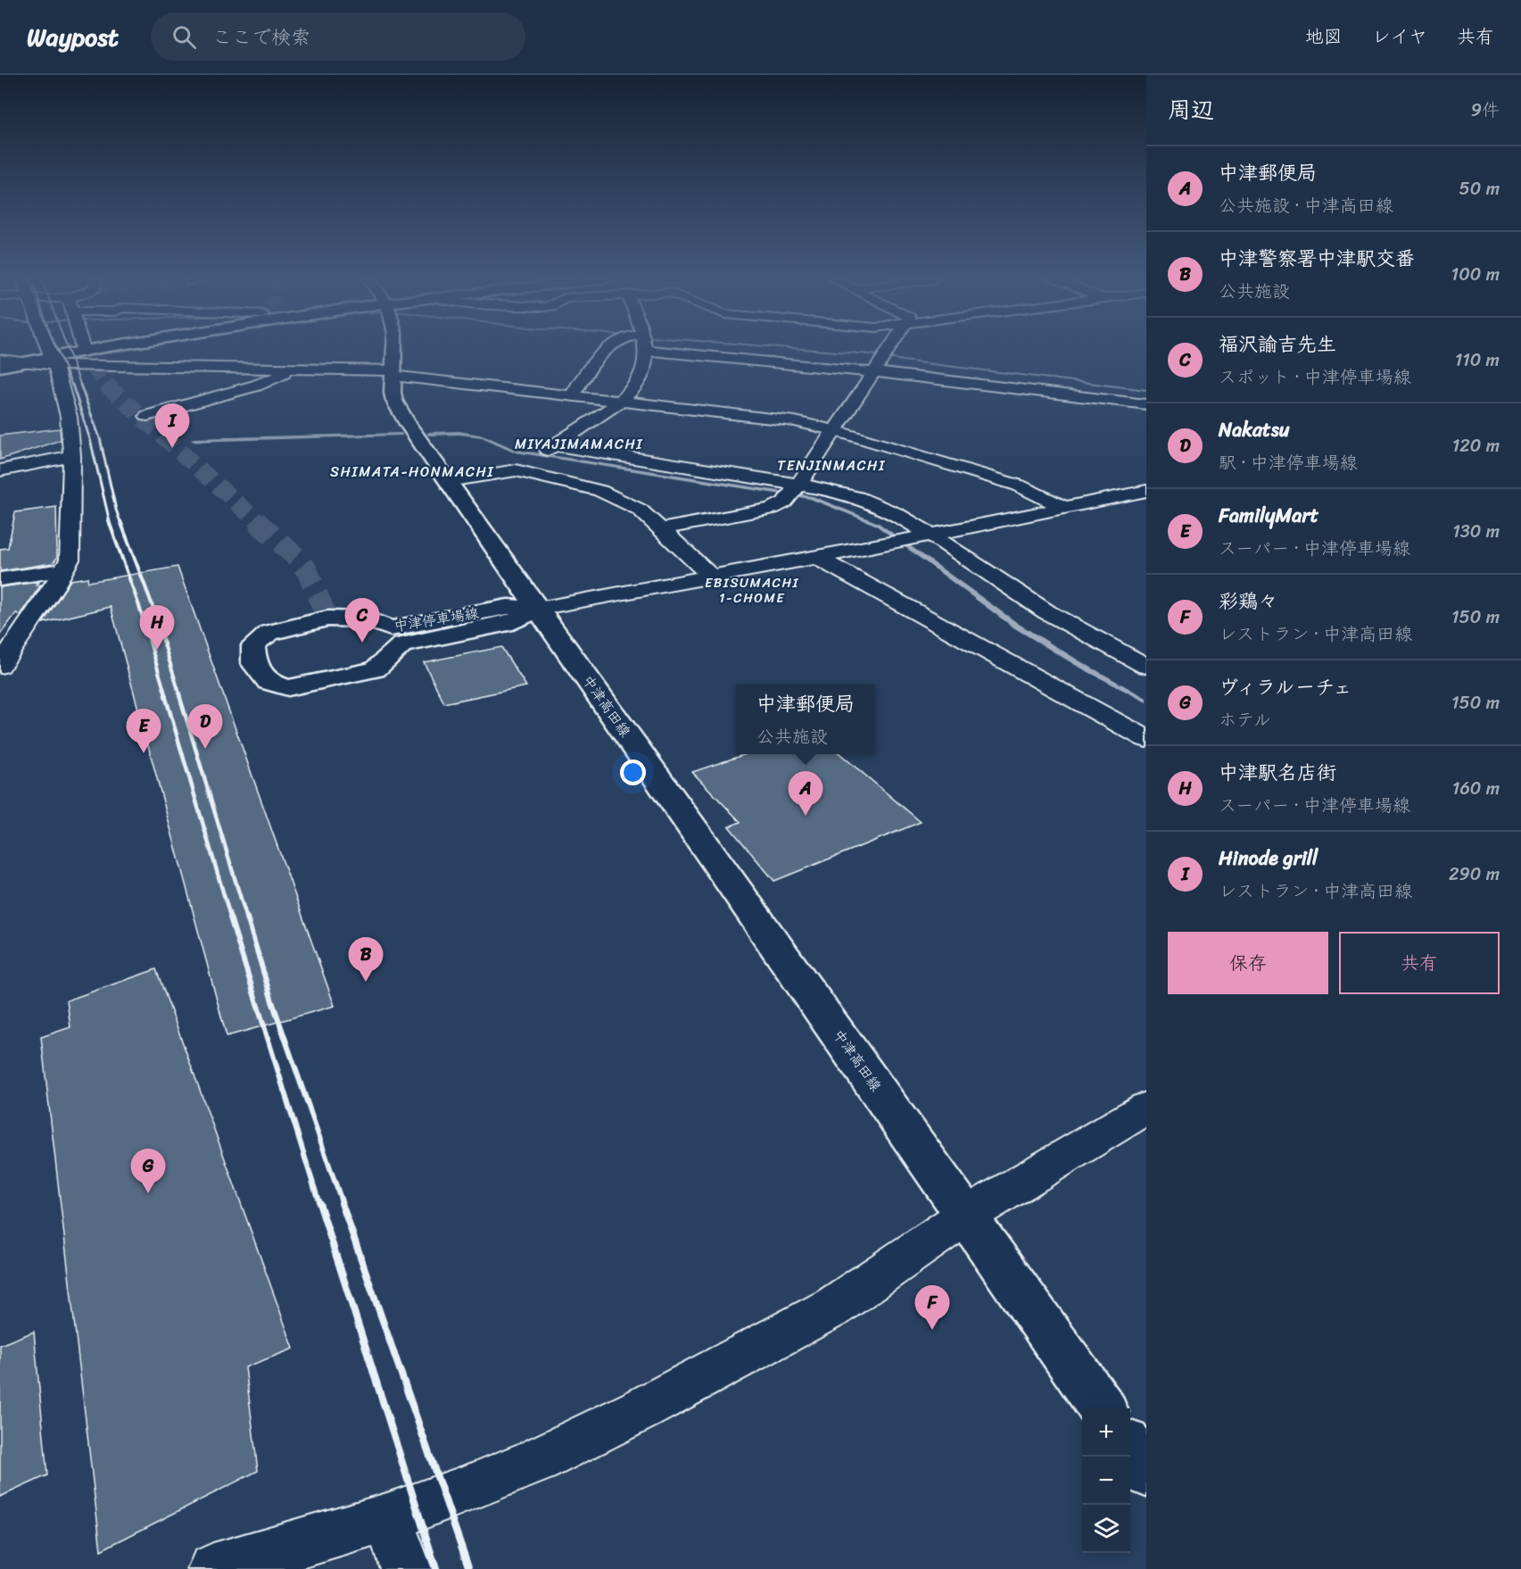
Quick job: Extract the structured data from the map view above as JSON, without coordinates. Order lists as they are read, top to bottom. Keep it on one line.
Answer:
{"streets":{"main road":["中津停車場線","中津高田線"]},"crossings":[["中津停車場線","中津高田線"]],"districts":["MIYAJIMAMACHI","TENJINMACHI","SHIMATA-HONMACHI","EBISUMACHI 1-CHOME"],"page":{"header":"Waypost","search":"ここで検索","nav":["地図","レイヤ","共有"],"heading":["周辺","9件"],"list":[{"mark":"A","name":"中津郵便局","note":"公共施設 · 中津高田線","value":"50 m"},{"mark":"B","name":"中津警察署中津駅交番","note":"公共施設","value":"100 m"},{"mark":"C","name":"福沢諭吉先生","note":"スポット · 中津停車場線","value":"110 m"},{"mark":"D","name":"Nakatsu","note":"駅 · 中津停車場線","value":"120 m"},{"mark":"E","name":"FamilyMart","note":"スーパー · 中津停車場線","value":"130 m"},{"mark":"F","name":"彩鶏々","note":"レストラン · 中津高田線","value":"150 m"},{"mark":"G","name":"ヴィラルーチェ","note":"ホテル","value":"150 m"},{"mark":"H","name":"中津駅名店街","note":"スーパー · 中津停車場線","value":"160 m"},{"mark":"I","name":"Hinode grill","note":"レストラン · 中津高田線","value":"290 m"}],"pins":["I","C","H","D","E","A","B","G","F"],"popup":["中津郵便局","公共施設"],"buttons":["保存","共有"],"map_buttons":["+","−"]}}
